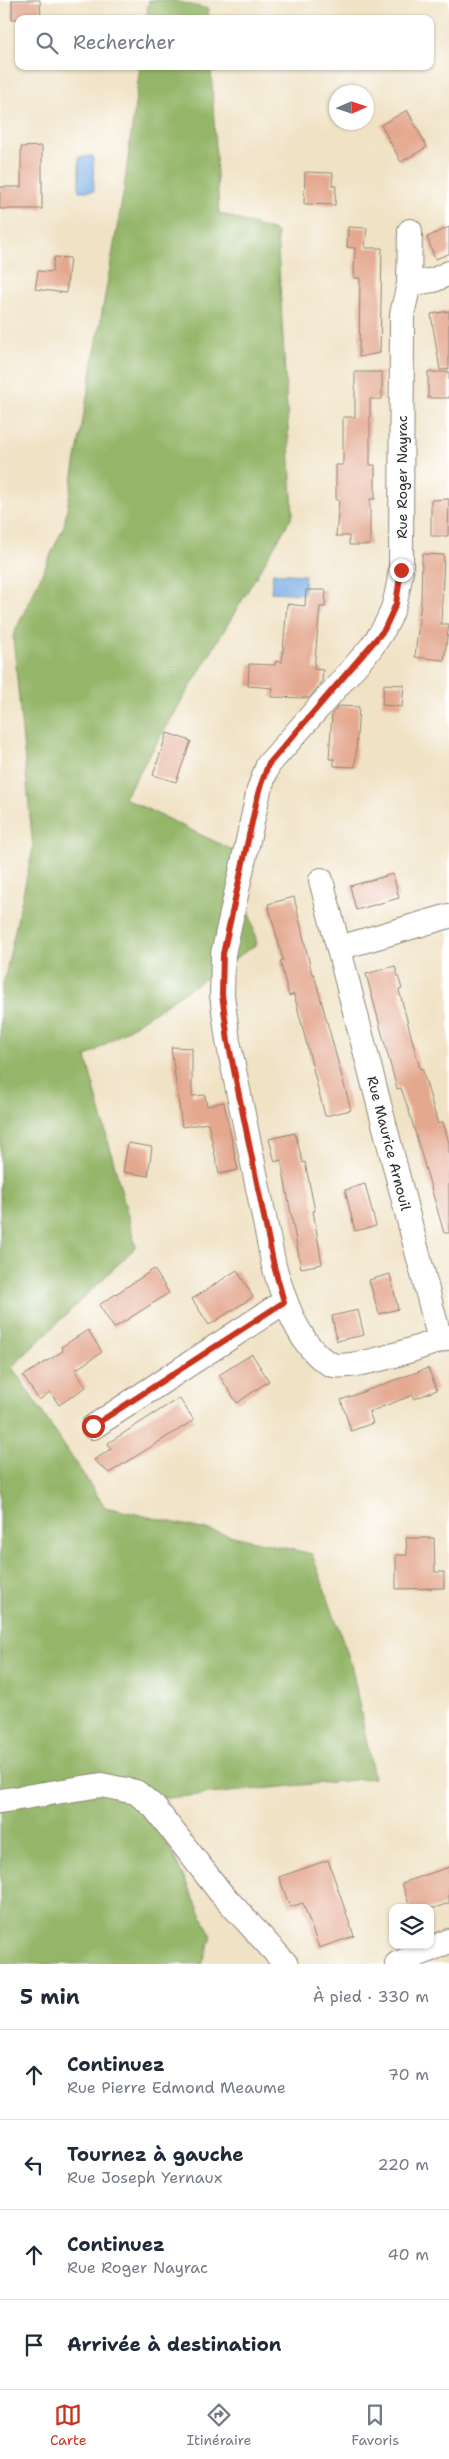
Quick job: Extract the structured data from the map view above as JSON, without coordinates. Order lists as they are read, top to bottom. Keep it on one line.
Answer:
{"streets":{"street":["Rue Roger Nayrac","Rue Maurice Arnouil"]},"crossings":[["Rue Roger Nayrac","Rue Maurice Arnouil"]],"north":"right","page":{"search":"Rechercher","heading":["5 min","À pied · 330 m"],"list":[["Continuez","Rue Pierre Edmond Meaume","70 m"],["Tournez à gauche","Rue Joseph Yernaux","220 m"],["Continuez","Rue Roger Nayrac","40 m"],"Arrivée à destination"],"nav":["Carte","Itinéraire","Favoris"]}}
